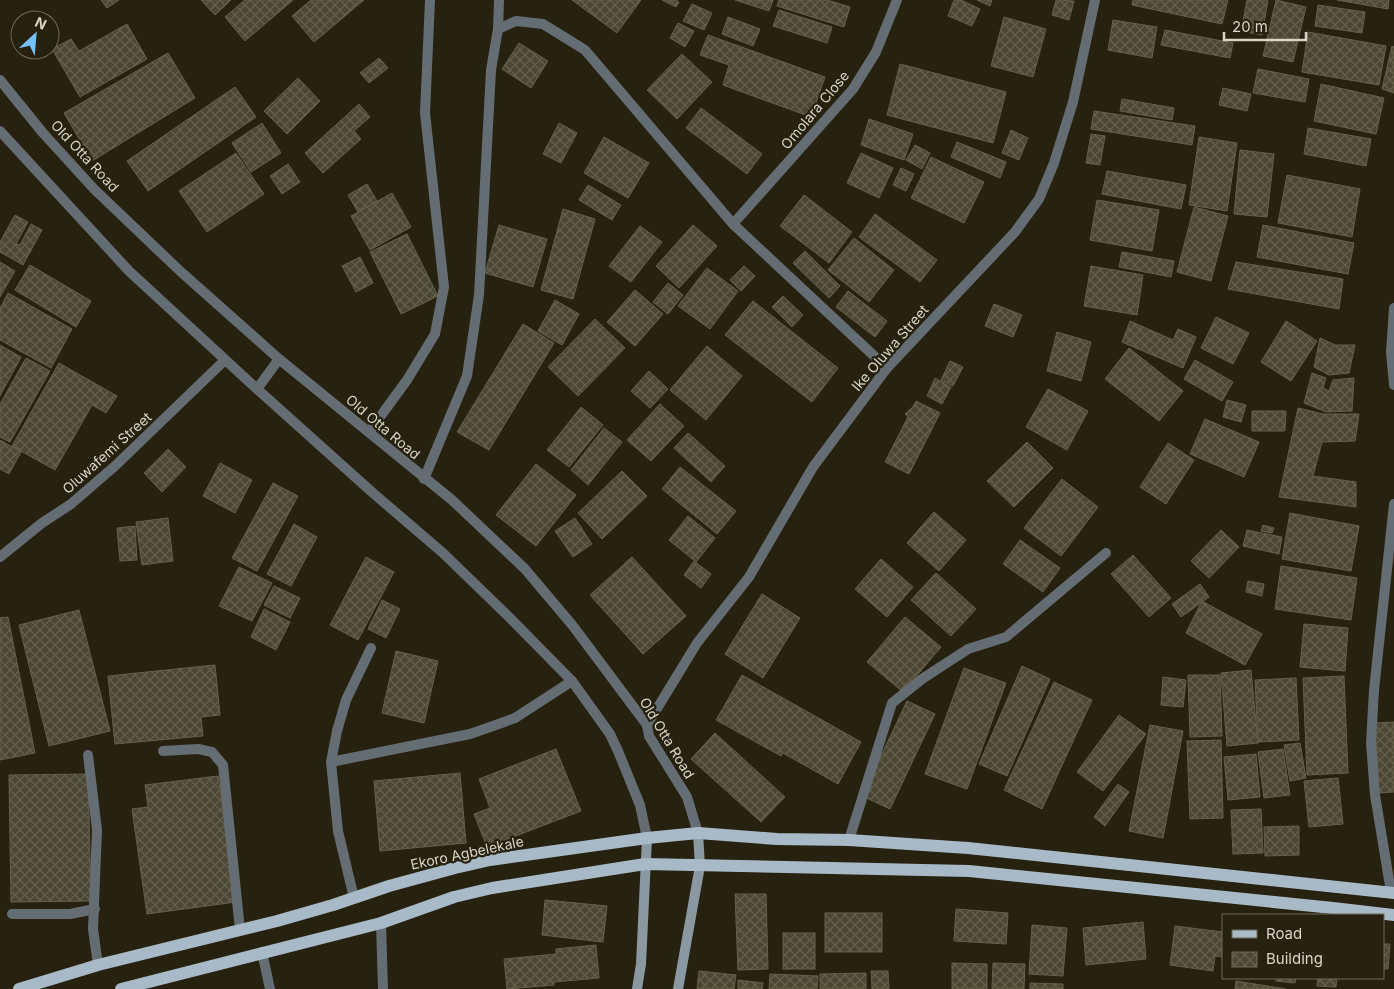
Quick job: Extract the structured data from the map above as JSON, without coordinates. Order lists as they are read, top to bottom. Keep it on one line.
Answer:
{"streets":{"main road":["Ekoro Agbelekale"],"street":["Omolara Close","Old Otta Road","Ike Oluwa Street","Oluwafemi Street"]},"crossings":[["Old Otta Road","Ike Oluwa Street"],["Old Otta Road","Ekoro Agbelekale"]],"legend":["Road","Building"],"scale_bar":"20 m","north":"top right"}
